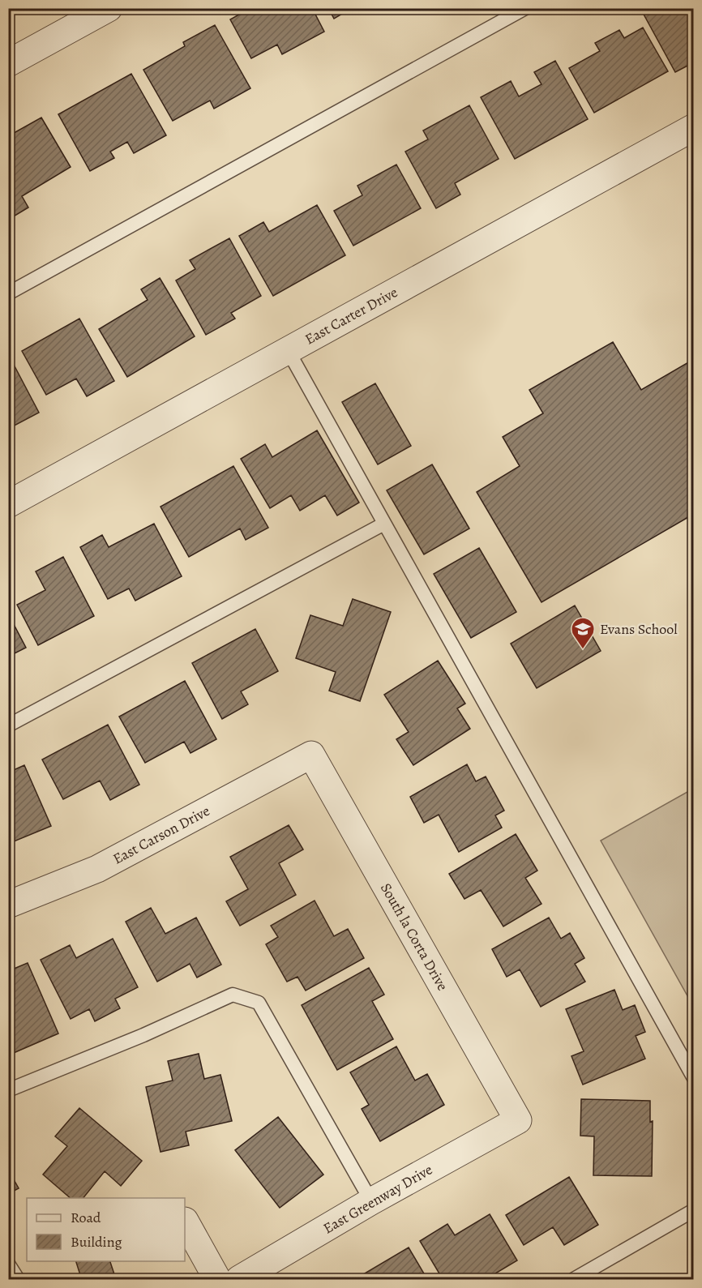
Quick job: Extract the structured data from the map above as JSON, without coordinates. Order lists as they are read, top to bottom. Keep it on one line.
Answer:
{"streets":{"street":["East Carter Drive","East Carson Drive","South la Corta Drive","East Greenway Drive"]},"crossings":[["East Carson Drive","South la Corta Drive"],["South la Corta Drive","East Greenway Drive"]],"places":{"school or university":["Evans School"]},"legend":["Road","Building"]}
